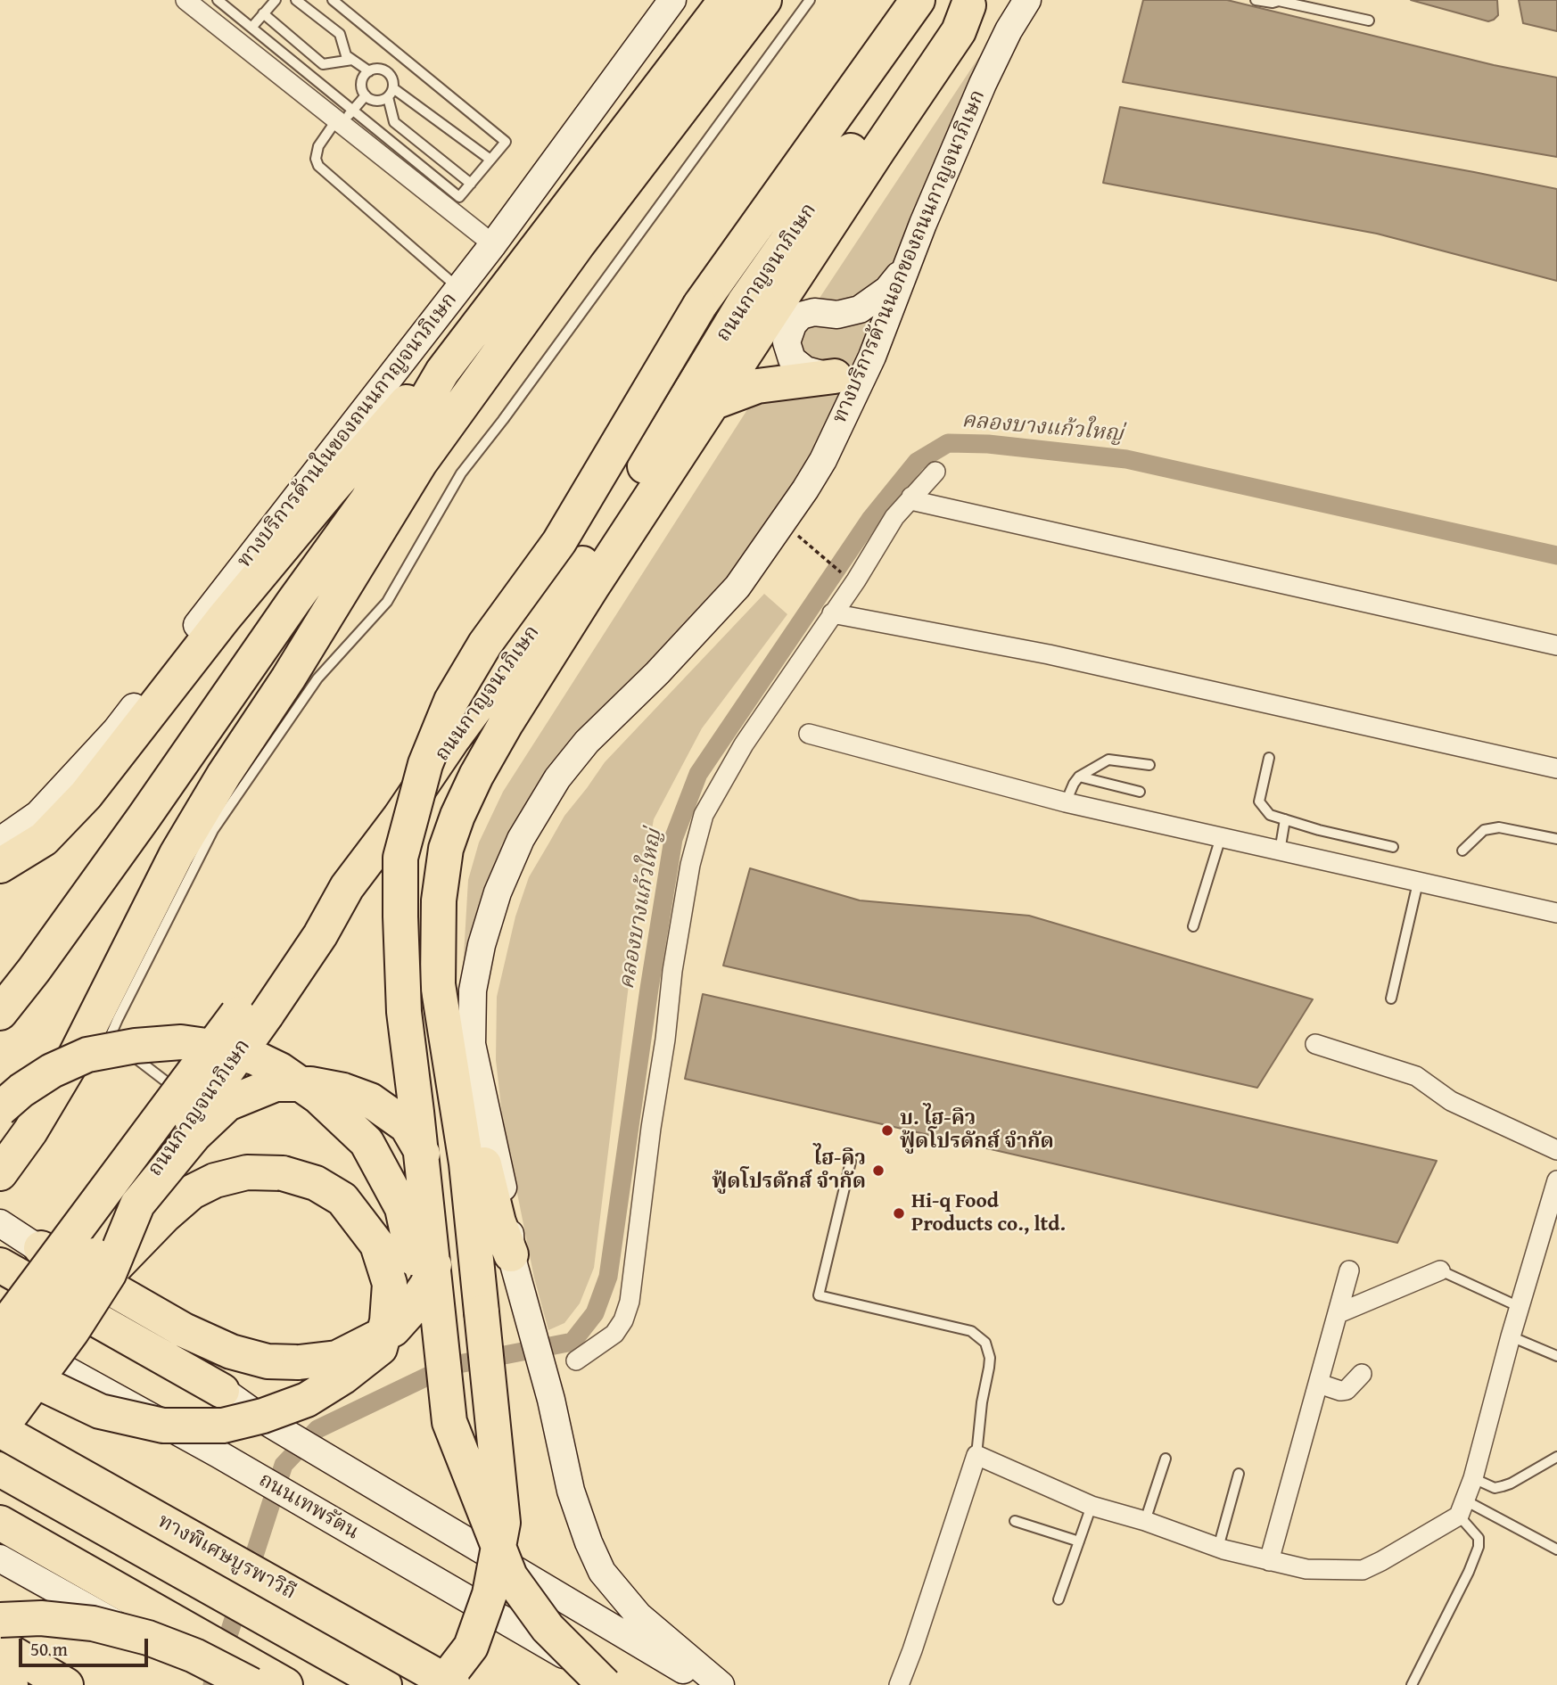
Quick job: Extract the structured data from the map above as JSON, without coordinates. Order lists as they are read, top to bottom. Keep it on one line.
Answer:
{"streets":{"highway":["ถนนกาญจนาภิเษก","ทางพิเศษบูรพาวิถี"],"main road":["ทางบริการด้านนอกของถนนกาญจนาภิเษก","ทางบริการด้านในของถนนกาญจนาภิเษก","ถนนเทพรัตน"]},"water":["คลองบางแก้วใหญ่"],"places":["บ. ไฮ-คิว ฟู้ดโปรดักส์ จำกัด","ไฮ-คิว ฟู้ดโปรดักส์ จำกัด","Hi-q Food Products co., ltd."],"scale_bar":"50 m"}
